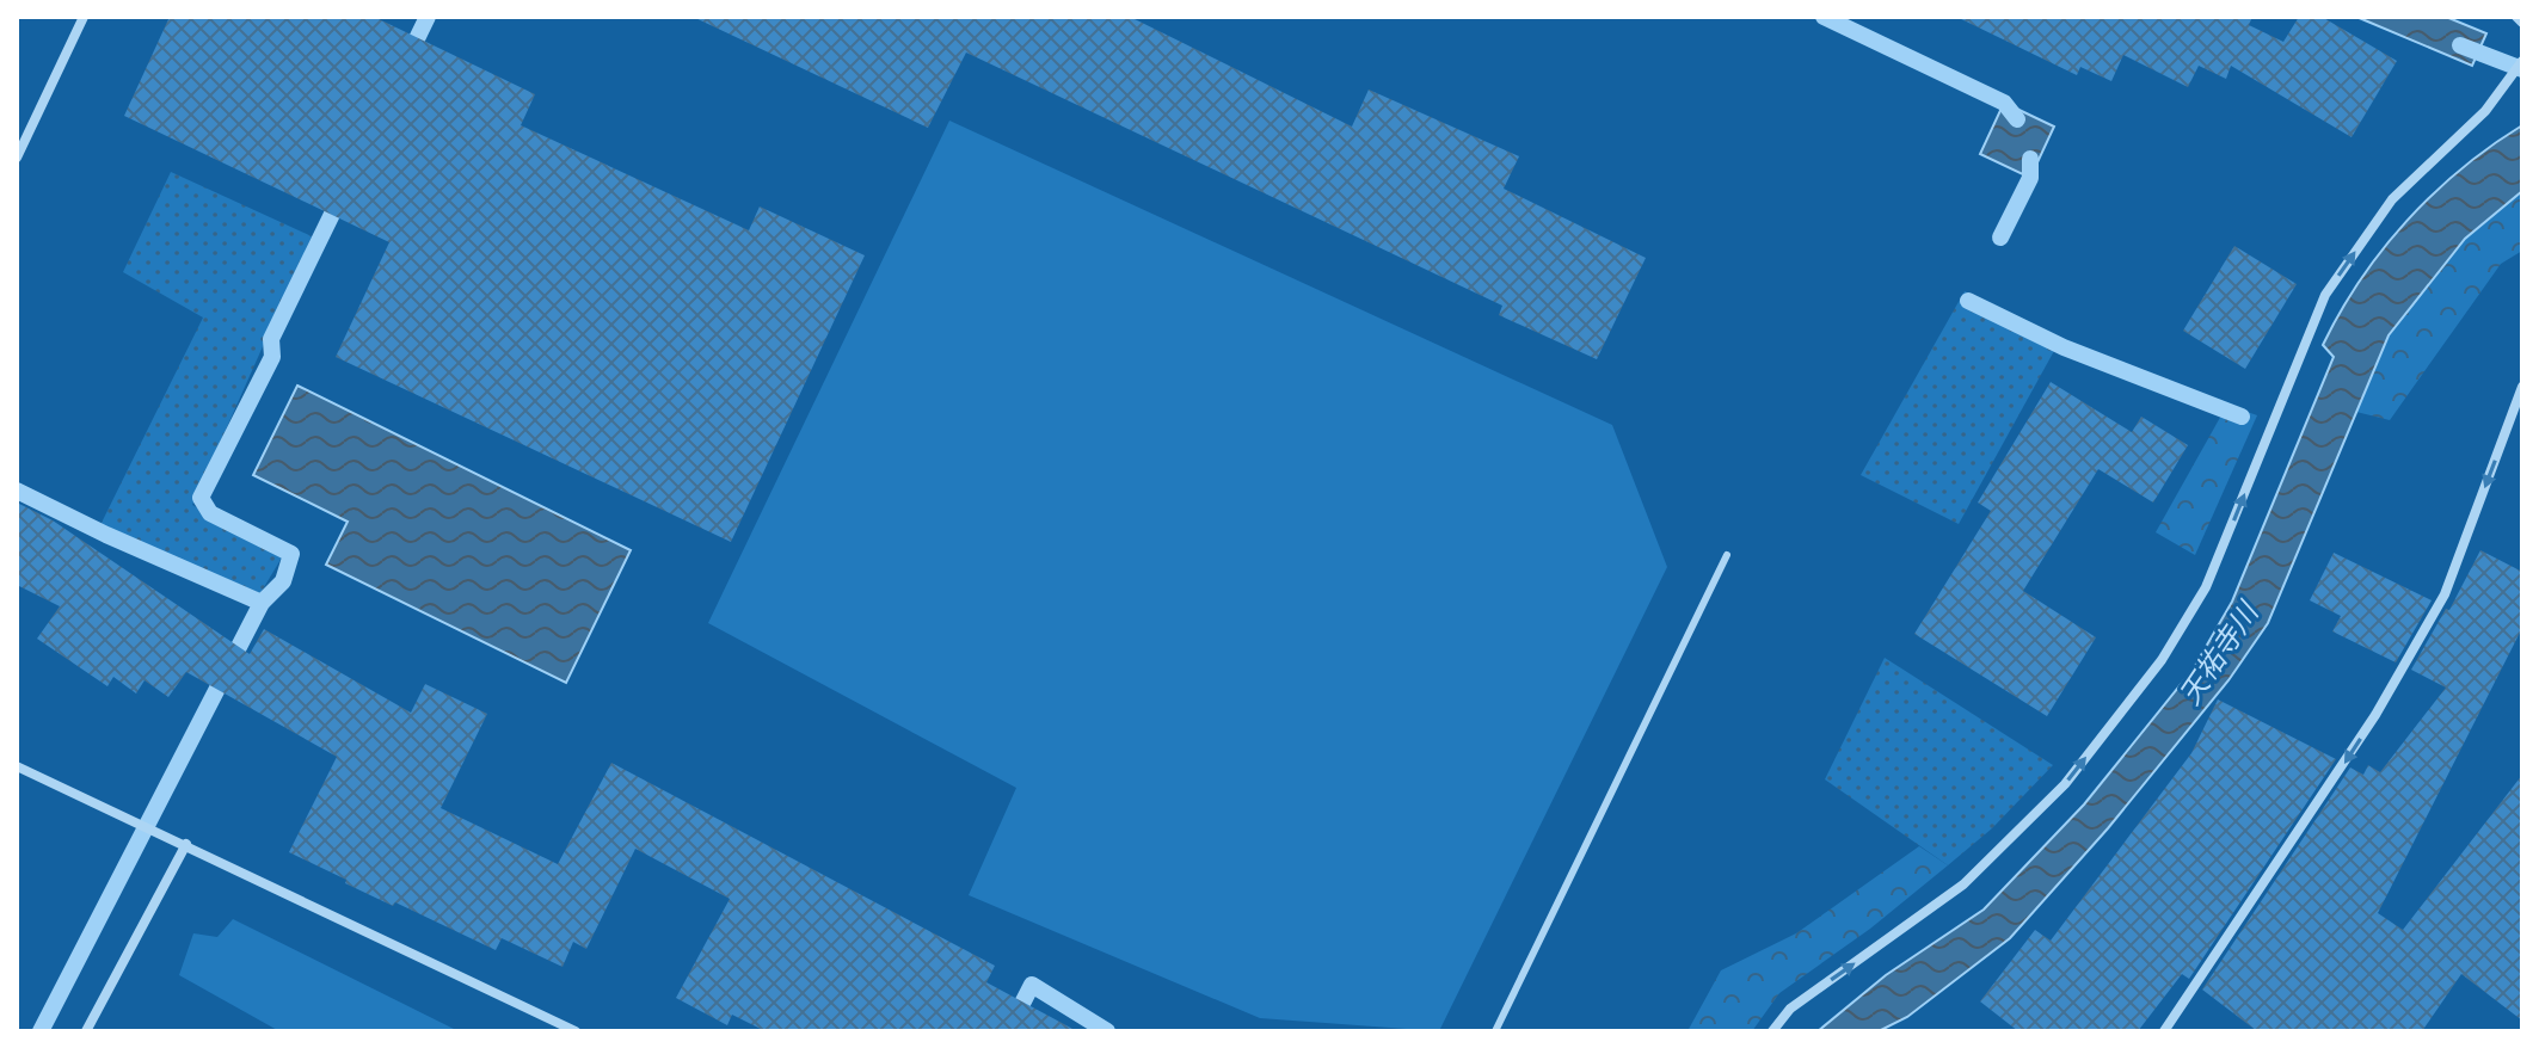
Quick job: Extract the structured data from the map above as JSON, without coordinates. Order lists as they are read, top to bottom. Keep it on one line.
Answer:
{"water":["天祐寺川"]}
